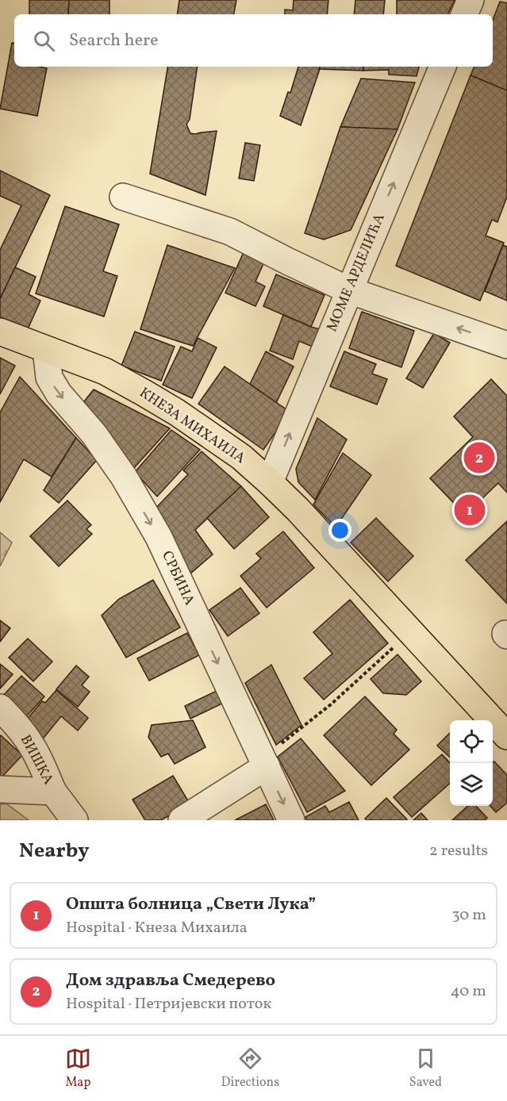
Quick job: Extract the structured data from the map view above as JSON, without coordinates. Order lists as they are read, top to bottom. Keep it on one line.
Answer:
{"streets":{"main road":["КНЕЗА МИХАИЛА"],"street":["МОМЕ АРДЕЛИЋА","СРБИНА","ВИШКА"]},"crossings":[["МОМЕ АРДЕЛИЋА","КНЕЗА МИХАИЛА"],["КНЕЗА МИХАИЛА","СРБИНА"]],"one_way":["МОМЕ АРДЕЛИЋА","СРБИНА"],"page":{"search":"Search here","pins":["2","1"],"heading":["Nearby","2 results"],"list":[{"mark":"1","name":"Општа болница „Свети Лука”","note":"Hospital · Кнеза Михаила","value":"30 m"},{"mark":"2","name":"Дом здравља Смедерево","note":"Hospital · Петријевски поток","value":"40 m"}],"nav":["Map","Directions","Saved"]}}
